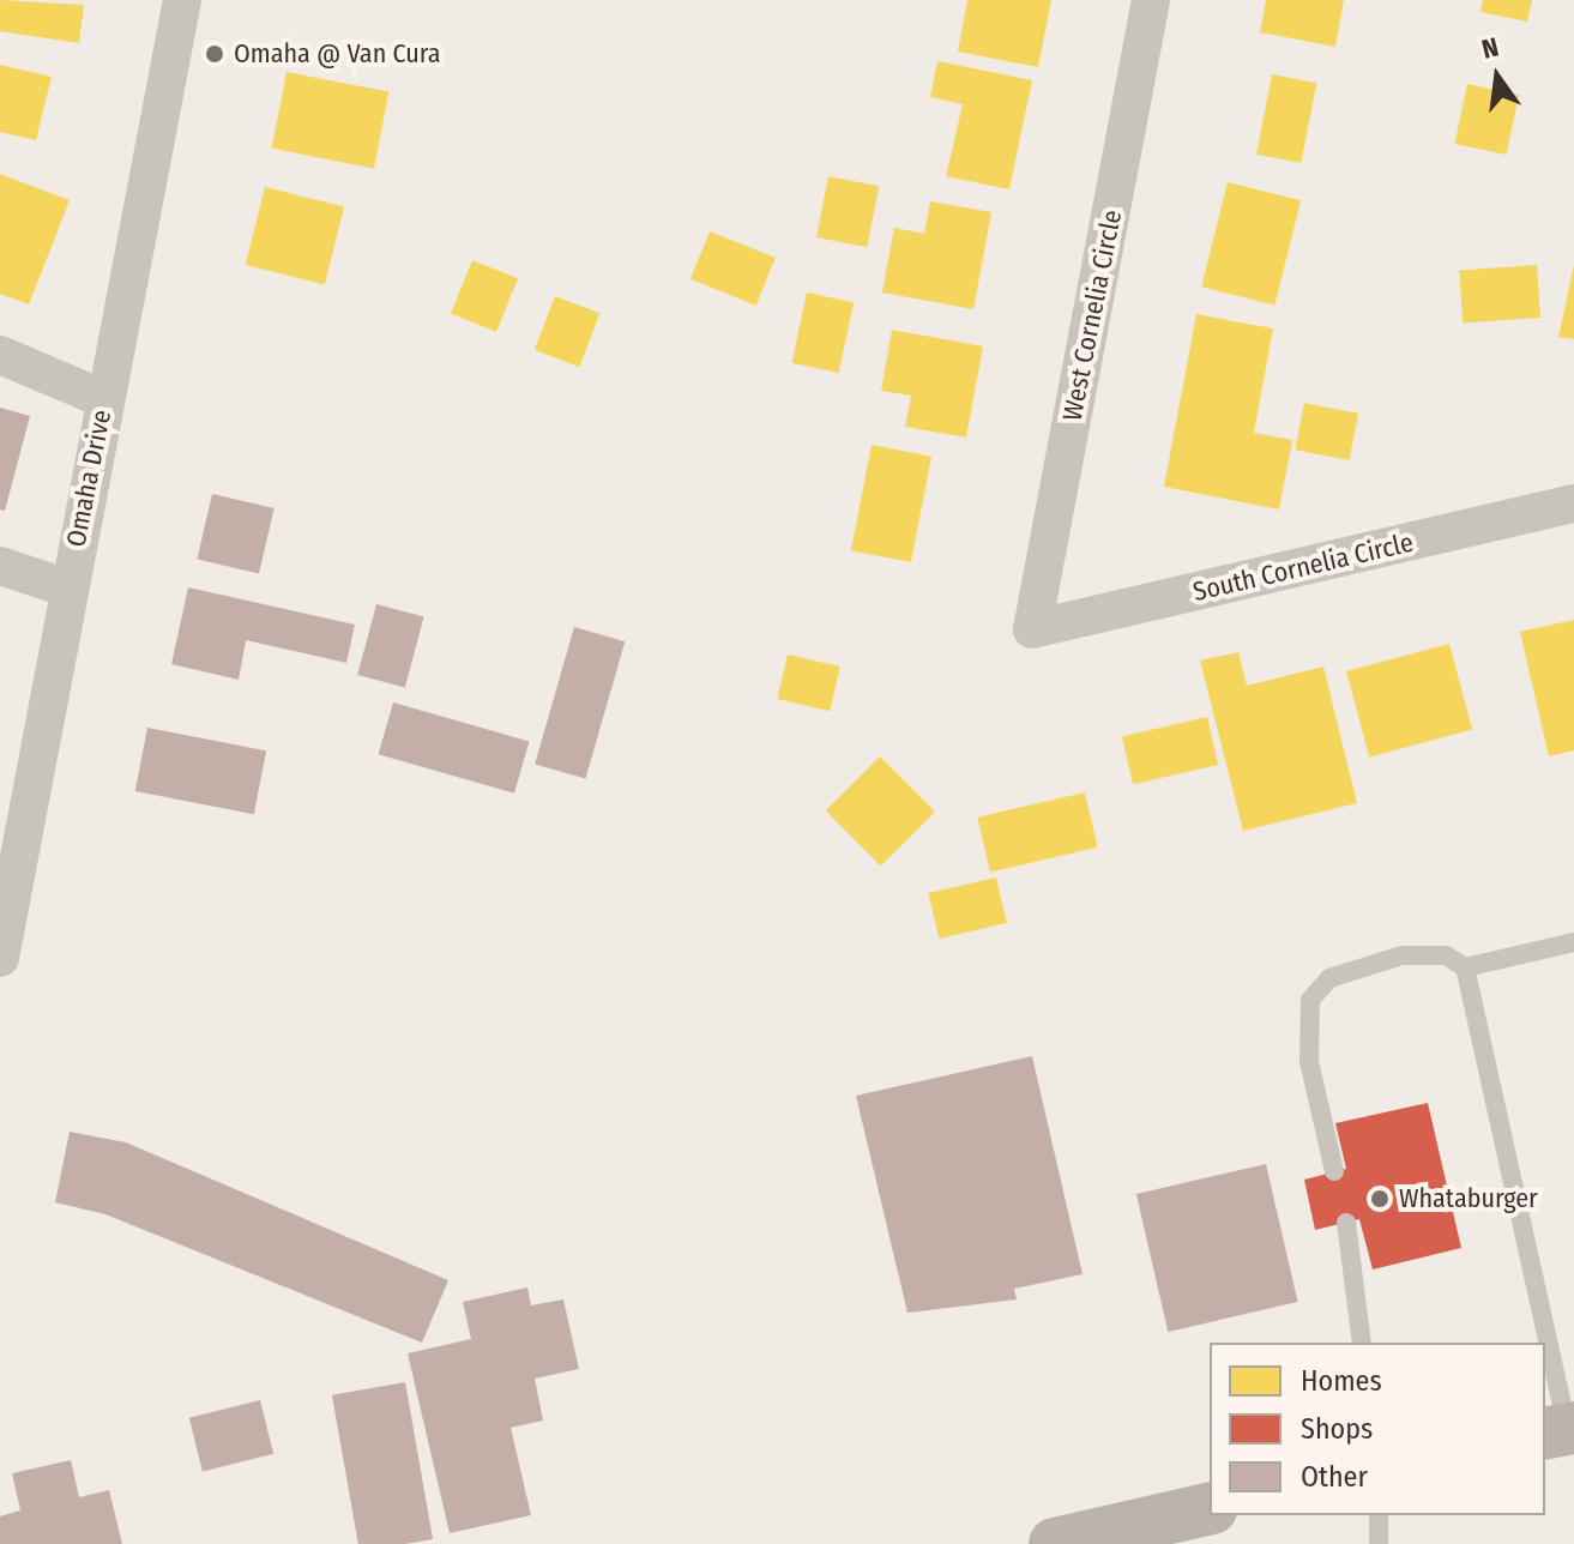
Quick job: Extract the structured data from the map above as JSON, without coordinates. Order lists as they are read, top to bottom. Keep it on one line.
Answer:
{"streets":{"street":["West Cornelia Circle","Omaha Drive","South Cornelia Circle"]},"crossings":[["West Cornelia Circle","South Cornelia Circle"]],"places":["Omaha @ Van Cura","Whataburger"],"legend":["Homes","Shops","Other"],"north":"top"}
